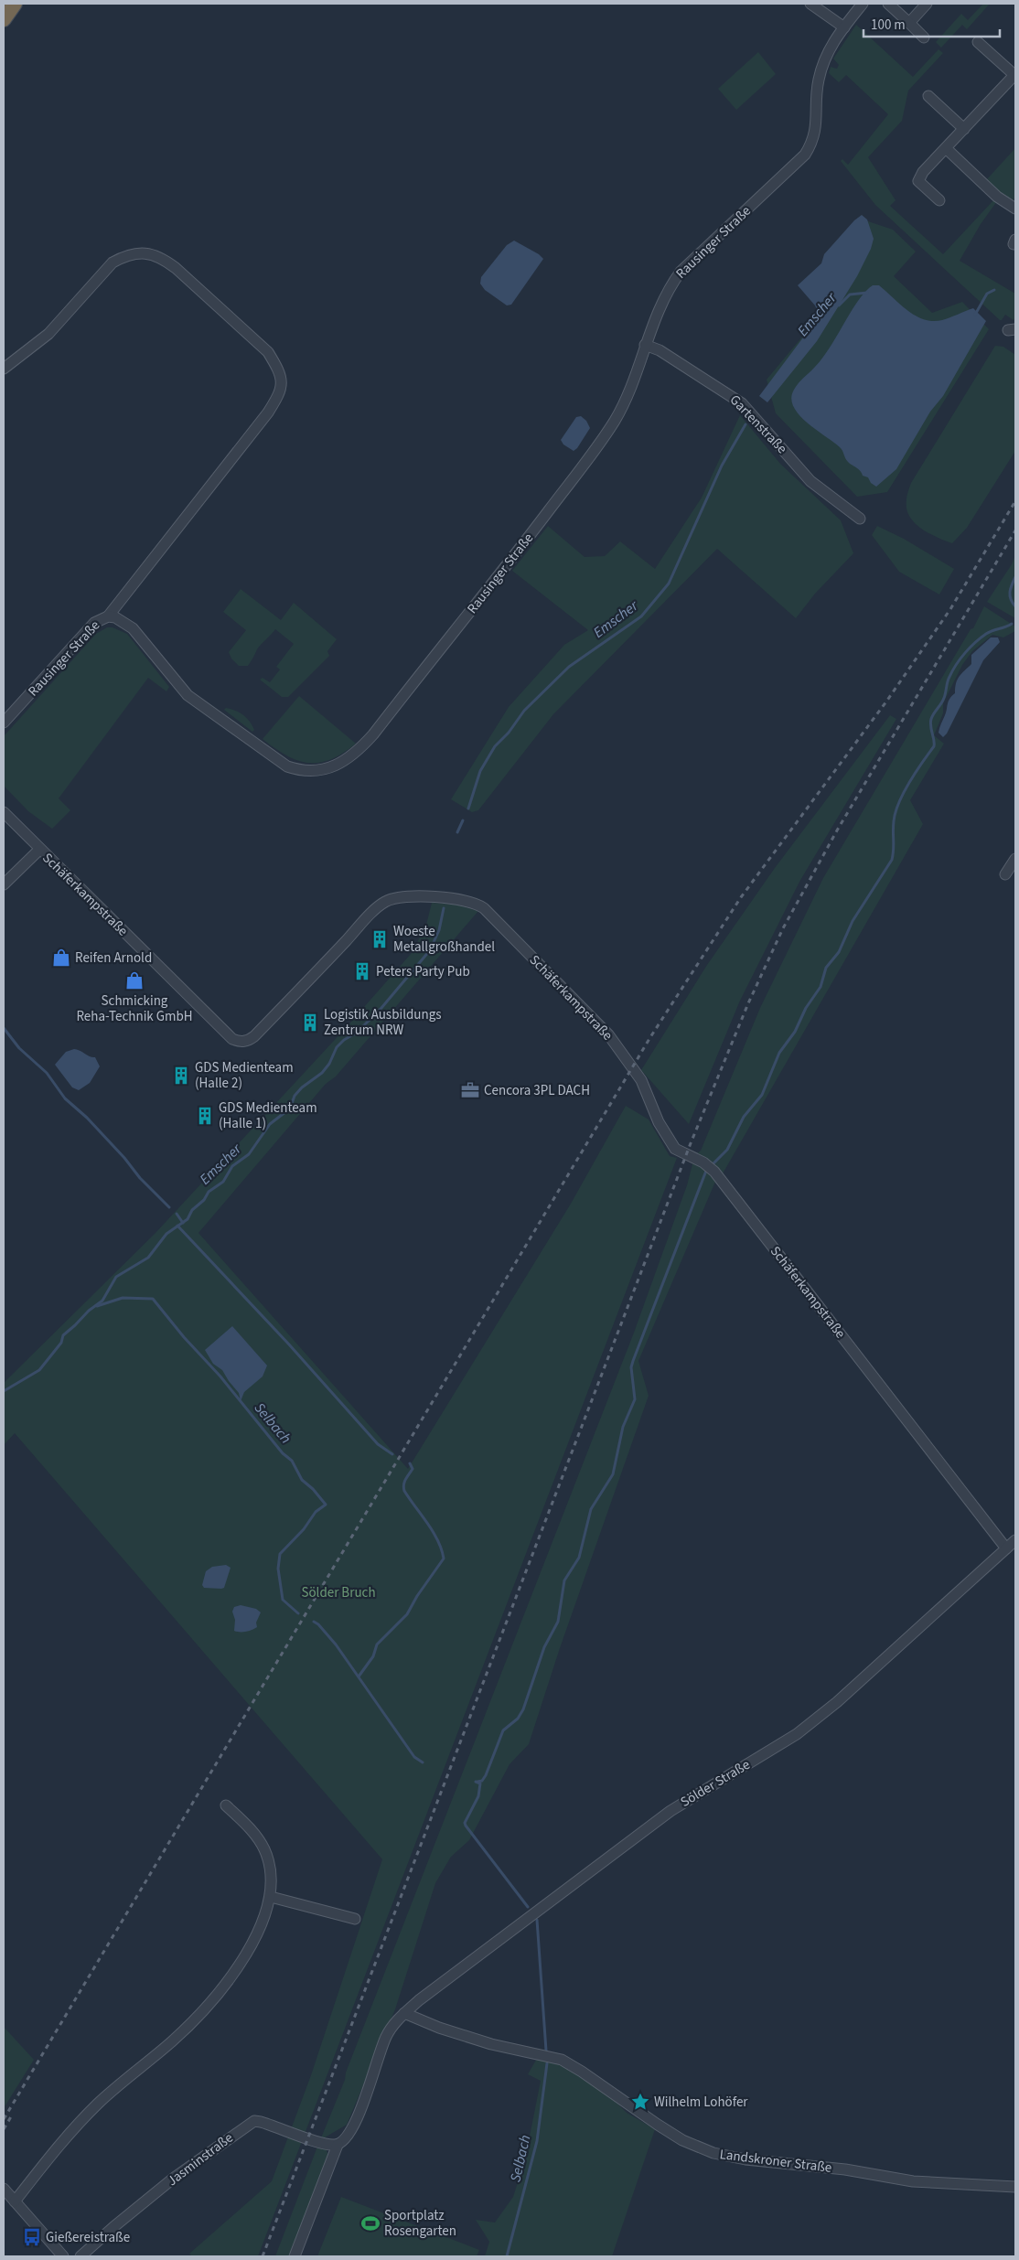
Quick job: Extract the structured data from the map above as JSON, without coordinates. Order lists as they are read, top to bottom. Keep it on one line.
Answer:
{"streets":{"street":["Rausinger Straße","Gartenstraße","Schäferkampstraße","Sölder Straße","Jasminstraße","Landskroner Straße"]},"crossings":[["Rausinger Straße","Gartenstraße"],["Schäferkampstraße","Sölder Straße"],["Sölder Straße","Landskroner Straße"]],"water":["Emscher","Selbach"],"parks":["Sölder Bruch"],"places":{"building":["Woeste Metallgroßhandel","Peters Party Pub","Logistik Ausbildungs Zentrum NRW","GDS Medienteam (Halle 2)","GDS Medienteam (Halle 1)"],"shop":["Reifen Arnold","Schmicking Reha-Technik GmbH"],"office":["Cencora 3PL DACH"],"place":["Wilhelm Lohöfer"],"sports":["Sportplatz Rosengarten"],"bus stop":["Gießereistraße"]},"scale_bar":"100 m"}
